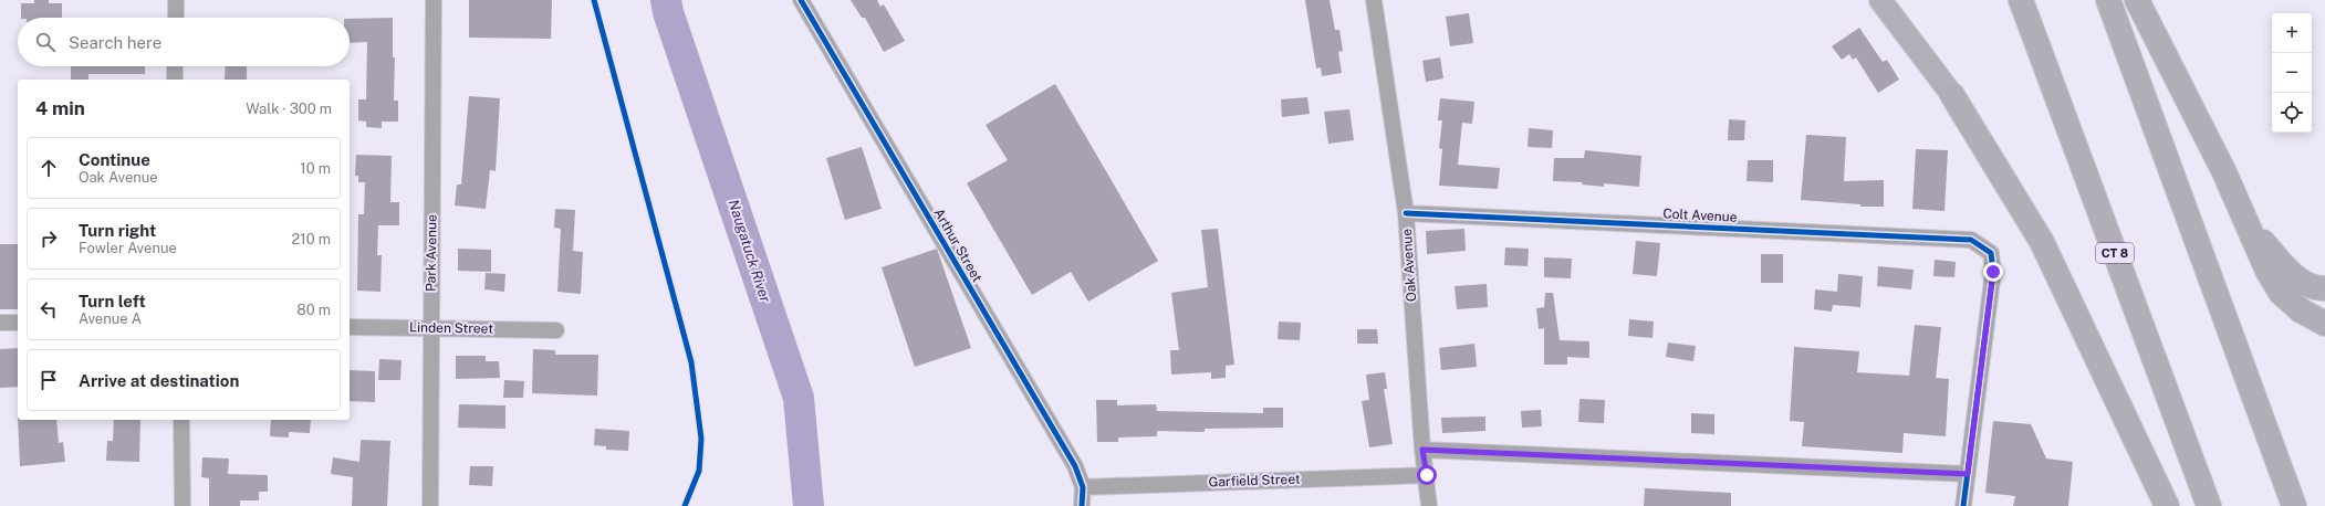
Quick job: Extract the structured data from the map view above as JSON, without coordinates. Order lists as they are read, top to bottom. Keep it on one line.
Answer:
{"streets":{"highway":["CT 8"],"street":["Colt Avenue","Arthur Street","Park Avenue","Oak Avenue","Linden Street","Garfield Street"]},"crossings":[["Colt Avenue","Oak Avenue"],["Arthur Street","Garfield Street"],["Park Avenue","Linden Street"],["Oak Avenue","Garfield Street"]],"water":["Naugatuck River"],"page":{"map_buttons":["+","−"],"search":"Search here","heading":["4 min","Walk · 300 m"],"list":[["Continue","Oak Avenue","10 m"],["Turn right","Fowler Avenue","210 m"],["Turn left","Avenue A","80 m"],"Arrive at destination"]}}
